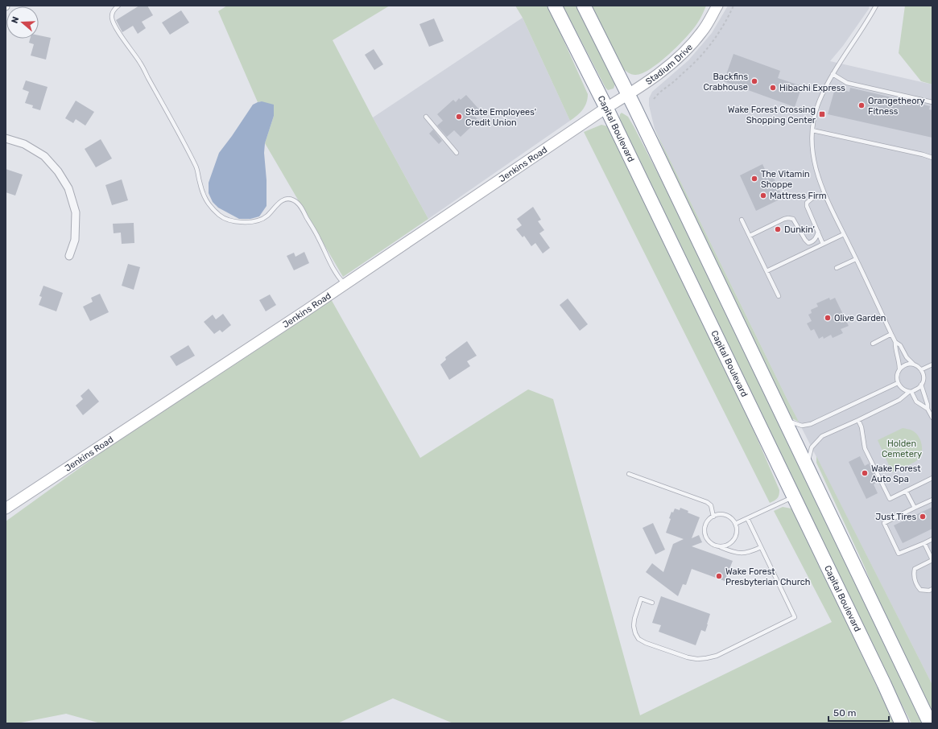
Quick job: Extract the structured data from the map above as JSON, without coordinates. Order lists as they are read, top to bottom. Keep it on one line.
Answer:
{"streets":{"highway":["Capital Boulevard"],"street":["Stadium Drive","Jenkins Road"]},"crossings":[["Stadium Drive","Capital Boulevard"],["Stadium Drive","Jenkins Road"],["Capital Boulevard","Jenkins Road"]],"parks":["Holden Cemetery"],"places":{"other":["Backfins Crabhouse","Hibachi Express","Orangetheory Fitness","State Employees' Credit Union","The Vitamin Shoppe","Mattress Firm","Dunkin'","Olive Garden","Wake Forest Auto Spa","Just Tires","Wake Forest Presbyterian Church"],"transit":["Wake Forest Crossing Shopping Center"]},"scale_bar":"50 m","north":"left"}
